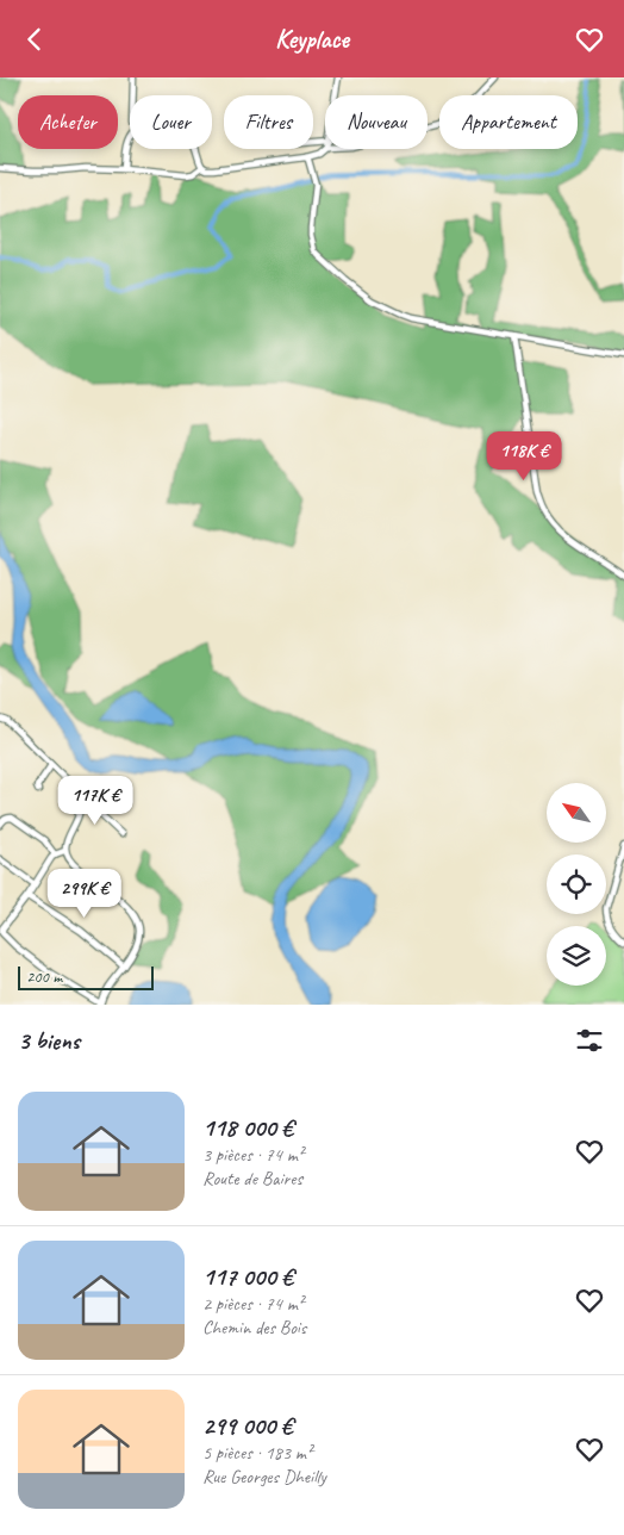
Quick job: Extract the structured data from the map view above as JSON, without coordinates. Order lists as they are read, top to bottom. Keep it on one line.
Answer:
{"scale_bar":"200 m","north":"top left","page":{"header":"Keyplace","chip":["Acheter","Louer","Filtres","Nouveau","Appartement"],"price":["118K €","117K €","299K €"],"scale":"200 m","heading":"3 biens","list":[{"name":"118 000 €","note":"3 pièces · 74 m² · Route de Baires"},{"name":"117 000 €","note":"2 pièces · 74 m² · Chemin des Bois"},{"name":"299 000 €","note":"5 pièces · 183 m² · Rue Georges Dheilly"}]}}
